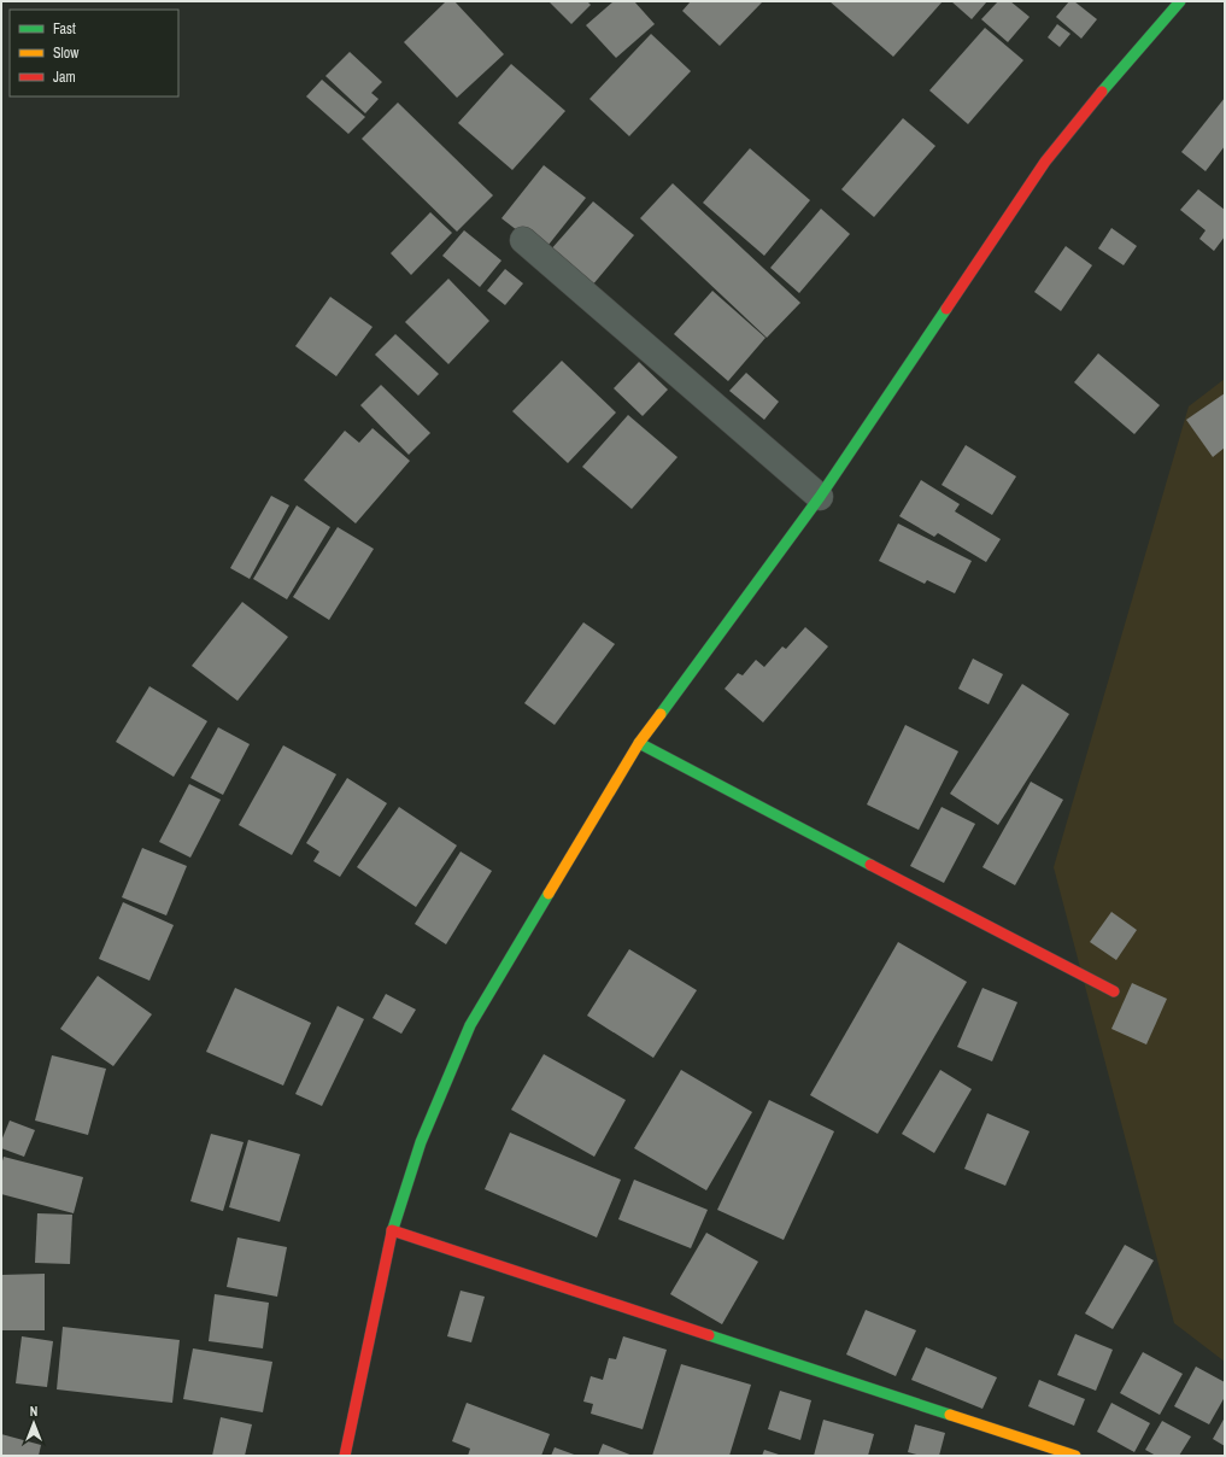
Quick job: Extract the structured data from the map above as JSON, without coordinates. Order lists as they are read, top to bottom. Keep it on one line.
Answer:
{"legend":["Fast","Slow","Jam"],"north":"top"}
